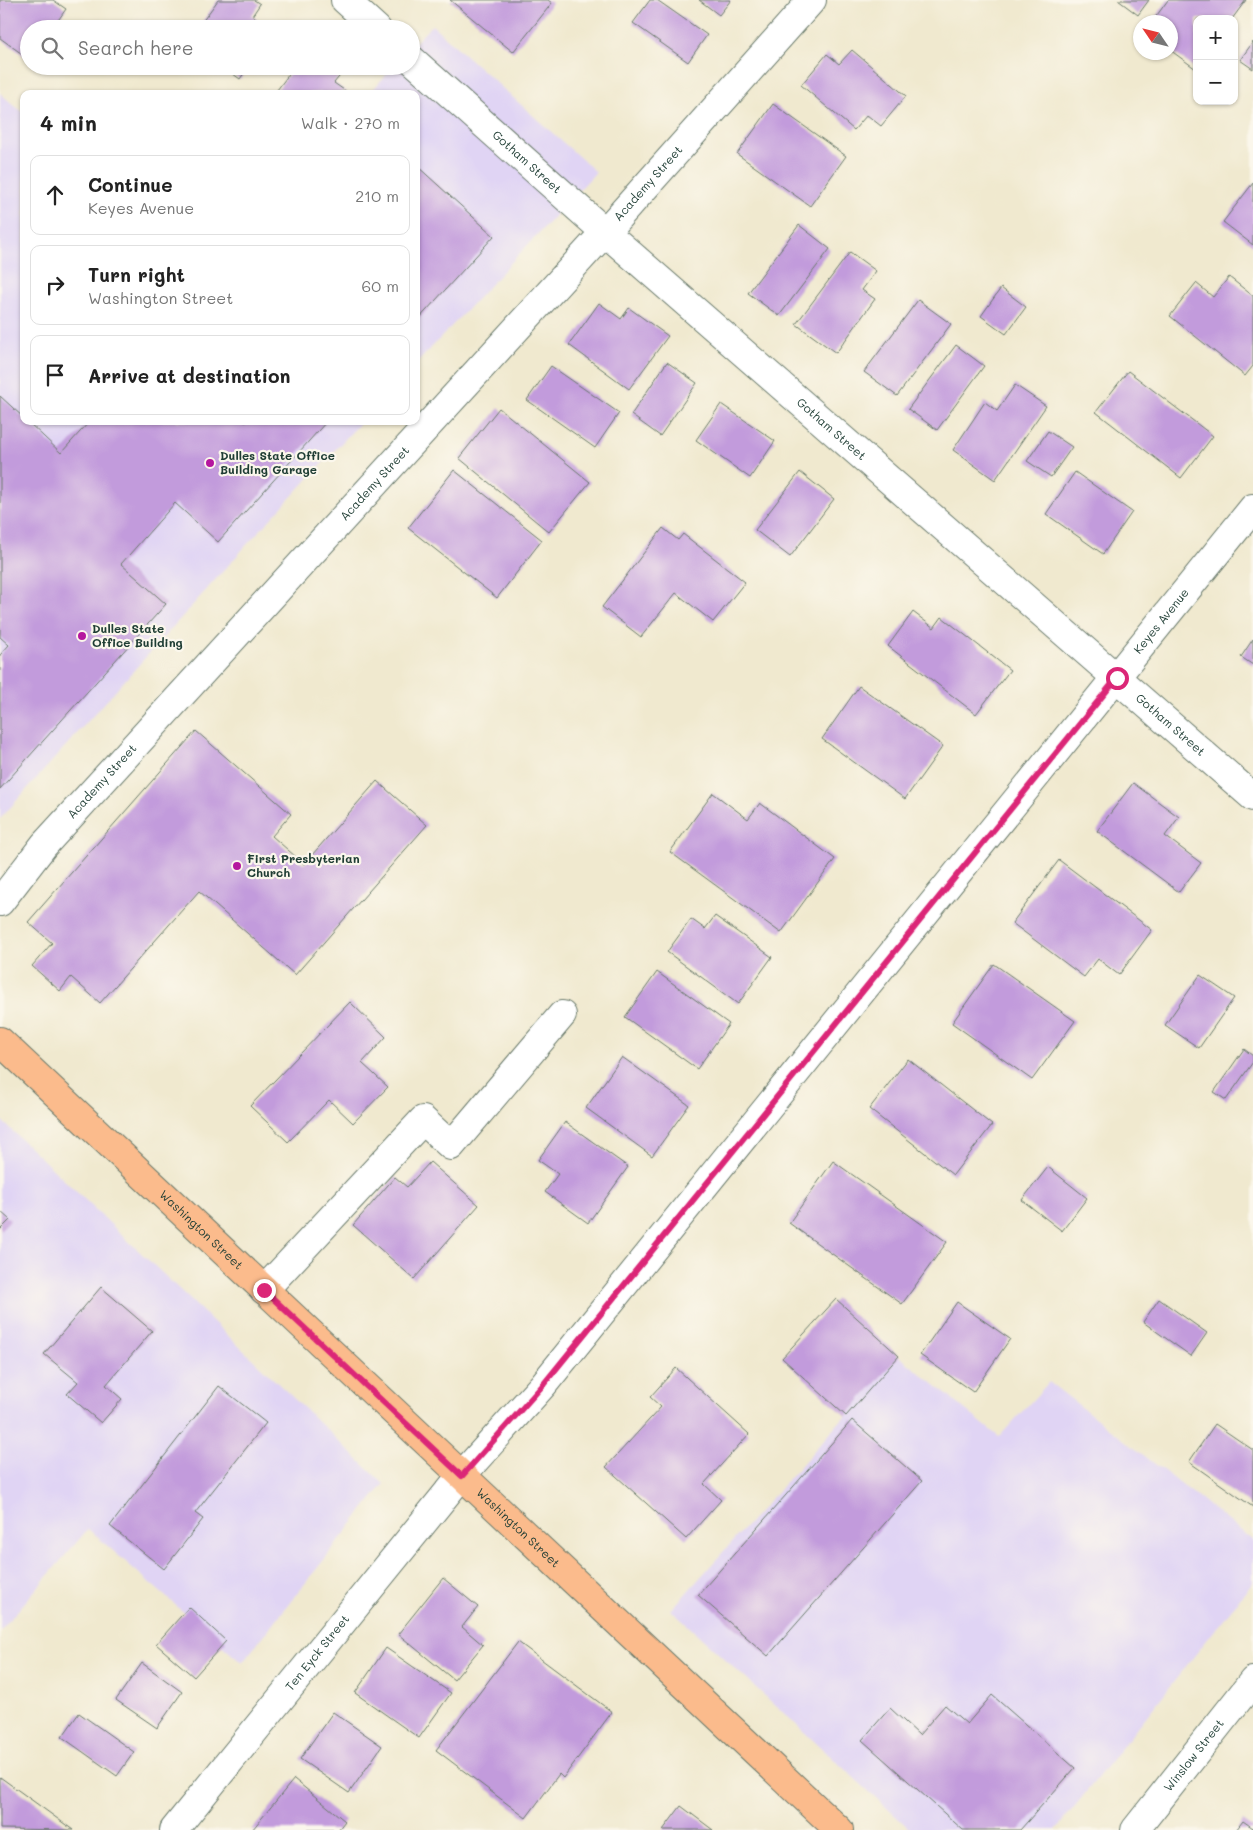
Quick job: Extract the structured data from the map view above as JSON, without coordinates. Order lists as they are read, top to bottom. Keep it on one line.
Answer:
{"streets":{"main road":["Washington Street"],"street":["Gotham Street","Academy Street","Keyes Avenue","Ten Eyck Street","Winslow Street"]},"crossings":[["Gotham Street","Academy Street"],["Gotham Street","Keyes Avenue"],["Keyes Avenue","Washington Street"],["Keyes Avenue","Ten Eyck Street"],["Washington Street","Ten Eyck Street"]],"places":["Dulles State Office Building Garage","Dulles State Office Building","First Presbyterian Church"],"north":"top left","page":{"map_buttons":["+","−"],"search":"Search here","heading":["4 min","Walk · 270 m"],"list":[["Continue","Keyes Avenue","210 m"],["Turn right","Washington Street","60 m"],"Arrive at destination"]}}
